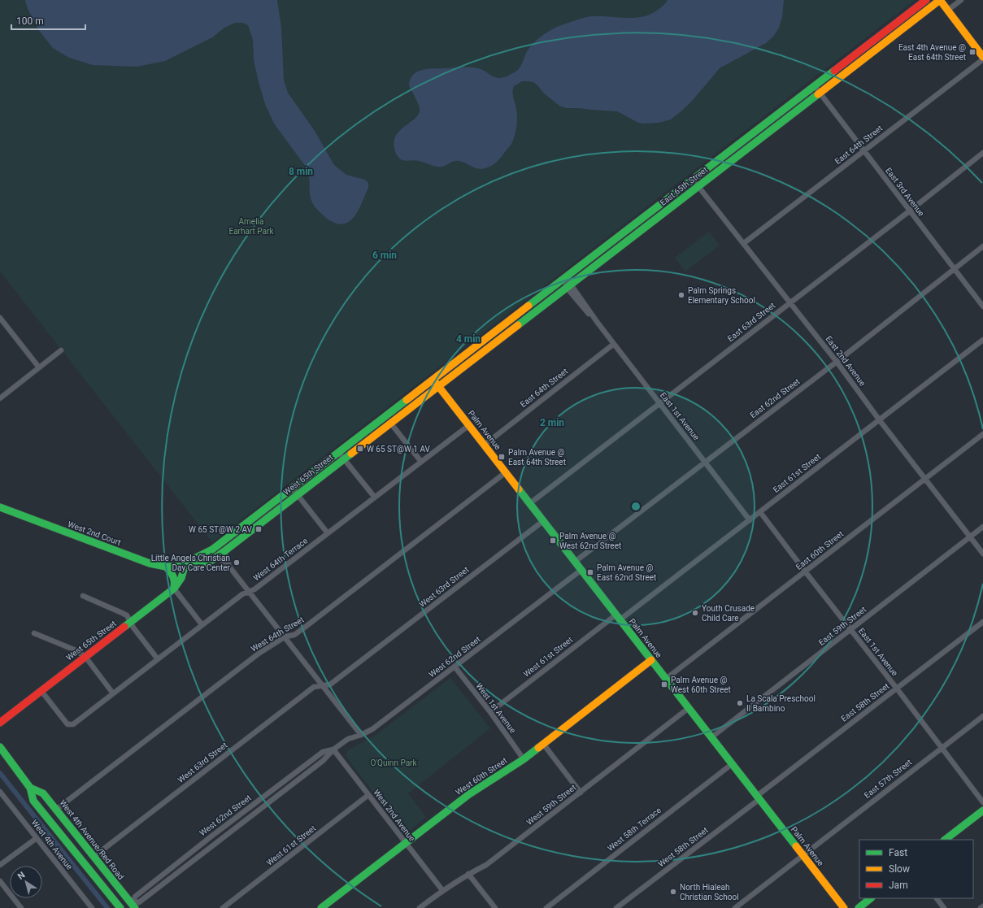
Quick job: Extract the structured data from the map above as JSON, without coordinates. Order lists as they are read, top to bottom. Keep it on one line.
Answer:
{"streets":{"main road":["East 65th Street","Palm Avenue","West 65th Street","West 2nd Court","West 60th Street","West 4th Avenue/Red Road"],"street":["East 64th Street","East 3rd Avenue","East 63rd Street","East 2nd Avenue","East 62nd Street","East 1st Avenue","East 61st Street","East 60th Street","West 64th Terrace","West 63rd Street","East 59th Street","West 64th Street","West 62nd Street","West 61st Street","East 58th Street","West 1st Avenue","East 57th Street","West 59th Street","West 2nd Avenue","West 58th Terrace","West 4th Avenue","West 58th Street"]},"crossings":[["East 64th Street","East 3rd Avenue"],["East 64th Street","East 2nd Avenue"],["East 64th Street","East 1st Avenue"],["East 64th Street","Palm Avenue"],["East 65th Street","East 3rd Avenue"],["East 65th Street","East 2nd Avenue"],["East 65th Street","East 1st Avenue"],["East 65th Street","Palm Avenue"],["East 65th Street","West 65th Street"],["East 3rd Avenue","East 63rd Street"],["East 3rd Avenue","East 62nd Street"],["East 63rd Street","East 2nd Avenue"],["East 63rd Street","East 1st Avenue"],["East 63rd Street","Palm Avenue"],["East 2nd Avenue","East 62nd Street"],["East 2nd Avenue","East 61st Street"],["East 2nd Avenue","East 60th Street"],["East 2nd Avenue","East 59th Street"],["East 62nd Street","East 1st Avenue"],["East 62nd Street","Palm Avenue"],["East 1st Avenue","East 61st Street"],["East 1st Avenue","East 60th Street"],["East 1st Avenue","East 59th Street"],["East 1st Avenue","East 58th Street"],["East 1st Avenue","East 57th Street"],["Palm Avenue","East 61st Street"],["Palm Avenue","West 65th Street"],["Palm Avenue","East 60th Street"],["Palm Avenue","West 64th Terrace"],["Palm Avenue","West 63rd Street"],["Palm Avenue","East 59th Street"],["Palm Avenue","West 64th Street"],["Palm Avenue","West 62nd Street"],["Palm Avenue","West 61st Street"],["Palm Avenue","East 58th Street"],["Palm Avenue","West 60th Street"],["Palm Avenue","East 57th Street"],["Palm Avenue","West 59th Street"],["Palm Avenue","West 58th Terrace"],["Palm Avenue","West 58th Street"],["East 61st Street","West 61st Street"],["West 65th Street","West 2nd Court"],["West 65th Street","West 64th Terrace"],["West 63rd Street","West 4th Avenue/Red Road"],["West 64th Street","West 4th Avenue/Red Road"],["West 62nd Street","West 1st Avenue"],["West 62nd Street","West 2nd Avenue"],["West 62nd Street","West 4th Avenue/Red Road"],["West 61st Street","West 1st Avenue"],["West 61st Street","West 2nd Avenue"],["East 58th Street","West 58th Street"],["West 1st Avenue","West 60th Street"],["West 60th Street","West 2nd Avenue"],["West 59th Street","West 2nd Avenue"]],"parks":["Amelia Earhart Park","O'Quinn Park"],"places":{"transit":["East 4th Avenue @ East 64th Street","W 65 ST@W 1 AV","Palm Avenue @ East 64th Street","W 65 ST@W 2 AV","Palm Avenue @ West 62nd Street","Palm Avenue @ East 62nd Street","Palm Avenue @ West 60th Street"],"other":["Palm Springs Elementary School","Little Angels Christian Day Care Center","Youth Crusade Child Care","La Scala Preschool Il Bambino","North Hialeah Christian School"]},"legend":["Fast","Slow","Jam"],"scale_bar":"100 m","north":"top left","rings":["8 min","6 min","4 min","2 min"]}
